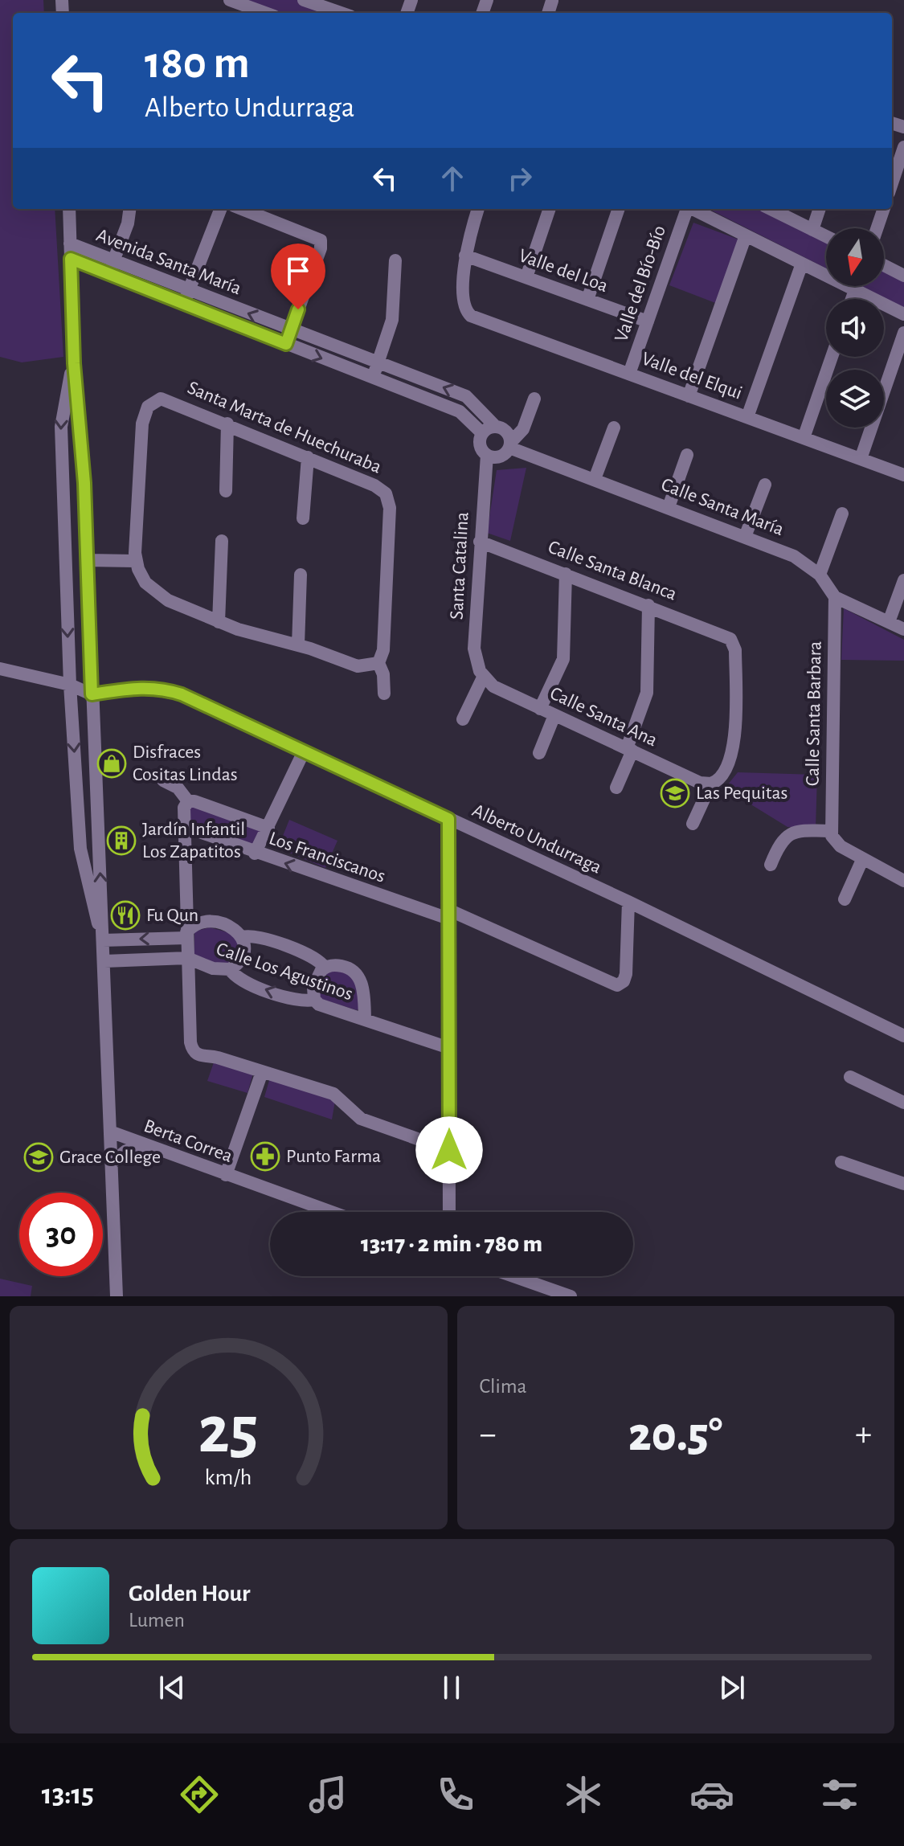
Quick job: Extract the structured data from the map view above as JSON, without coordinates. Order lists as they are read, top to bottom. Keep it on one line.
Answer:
{"streets":{"street":["Avenida Santa María","Valle del Loa","Valle del Bío-Bío","Valle del Elqui","Santa Marta de Huechuraba","Calle Santa María","Santa Catalina","Calle Santa Blanca","Calle Santa Barbara","Calle Santa Ana","Alberto Undurraga","Los Franciscanos","Calle Los Agustinos","Berta Correa"]},"crossings":[["Avenida Santa María","Calle Santa María"],["Avenida Santa María","Santa Catalina"],["Valle del Loa","Valle del Bío-Bío"],["Valle del Loa","Valle del Elqui"],["Valle del Bío-Bío","Valle del Elqui"],["Calle Santa María","Santa Catalina"],["Calle Santa María","Calle Santa Barbara"],["Santa Catalina","Calle Santa Blanca"],["Santa Catalina","Calle Santa Ana"],["Calle Santa Blanca","Calle Santa Ana"],["Alberto Undurraga","Los Franciscanos"]],"places":{"shop":["Disfraces Cositas Lindas"],"school or university":["Las Pequitas","Grace College"],"building":["Jardín Infantil Los Zapatitos"],"restaurant":["Fu Qun"],"pharmacy":["Punto Farma"]},"north":"bottom","page":{"turn":["180 m","Alberto Undurraga"],"limit":"30","trip":"13:17 · 2 min · 780 m","tile":"Clima","heat":["−","20.5°","+"],"song":["Golden Hour","Lumen"],"tabs":"13:15","gauge":["25","km/h"]}}
